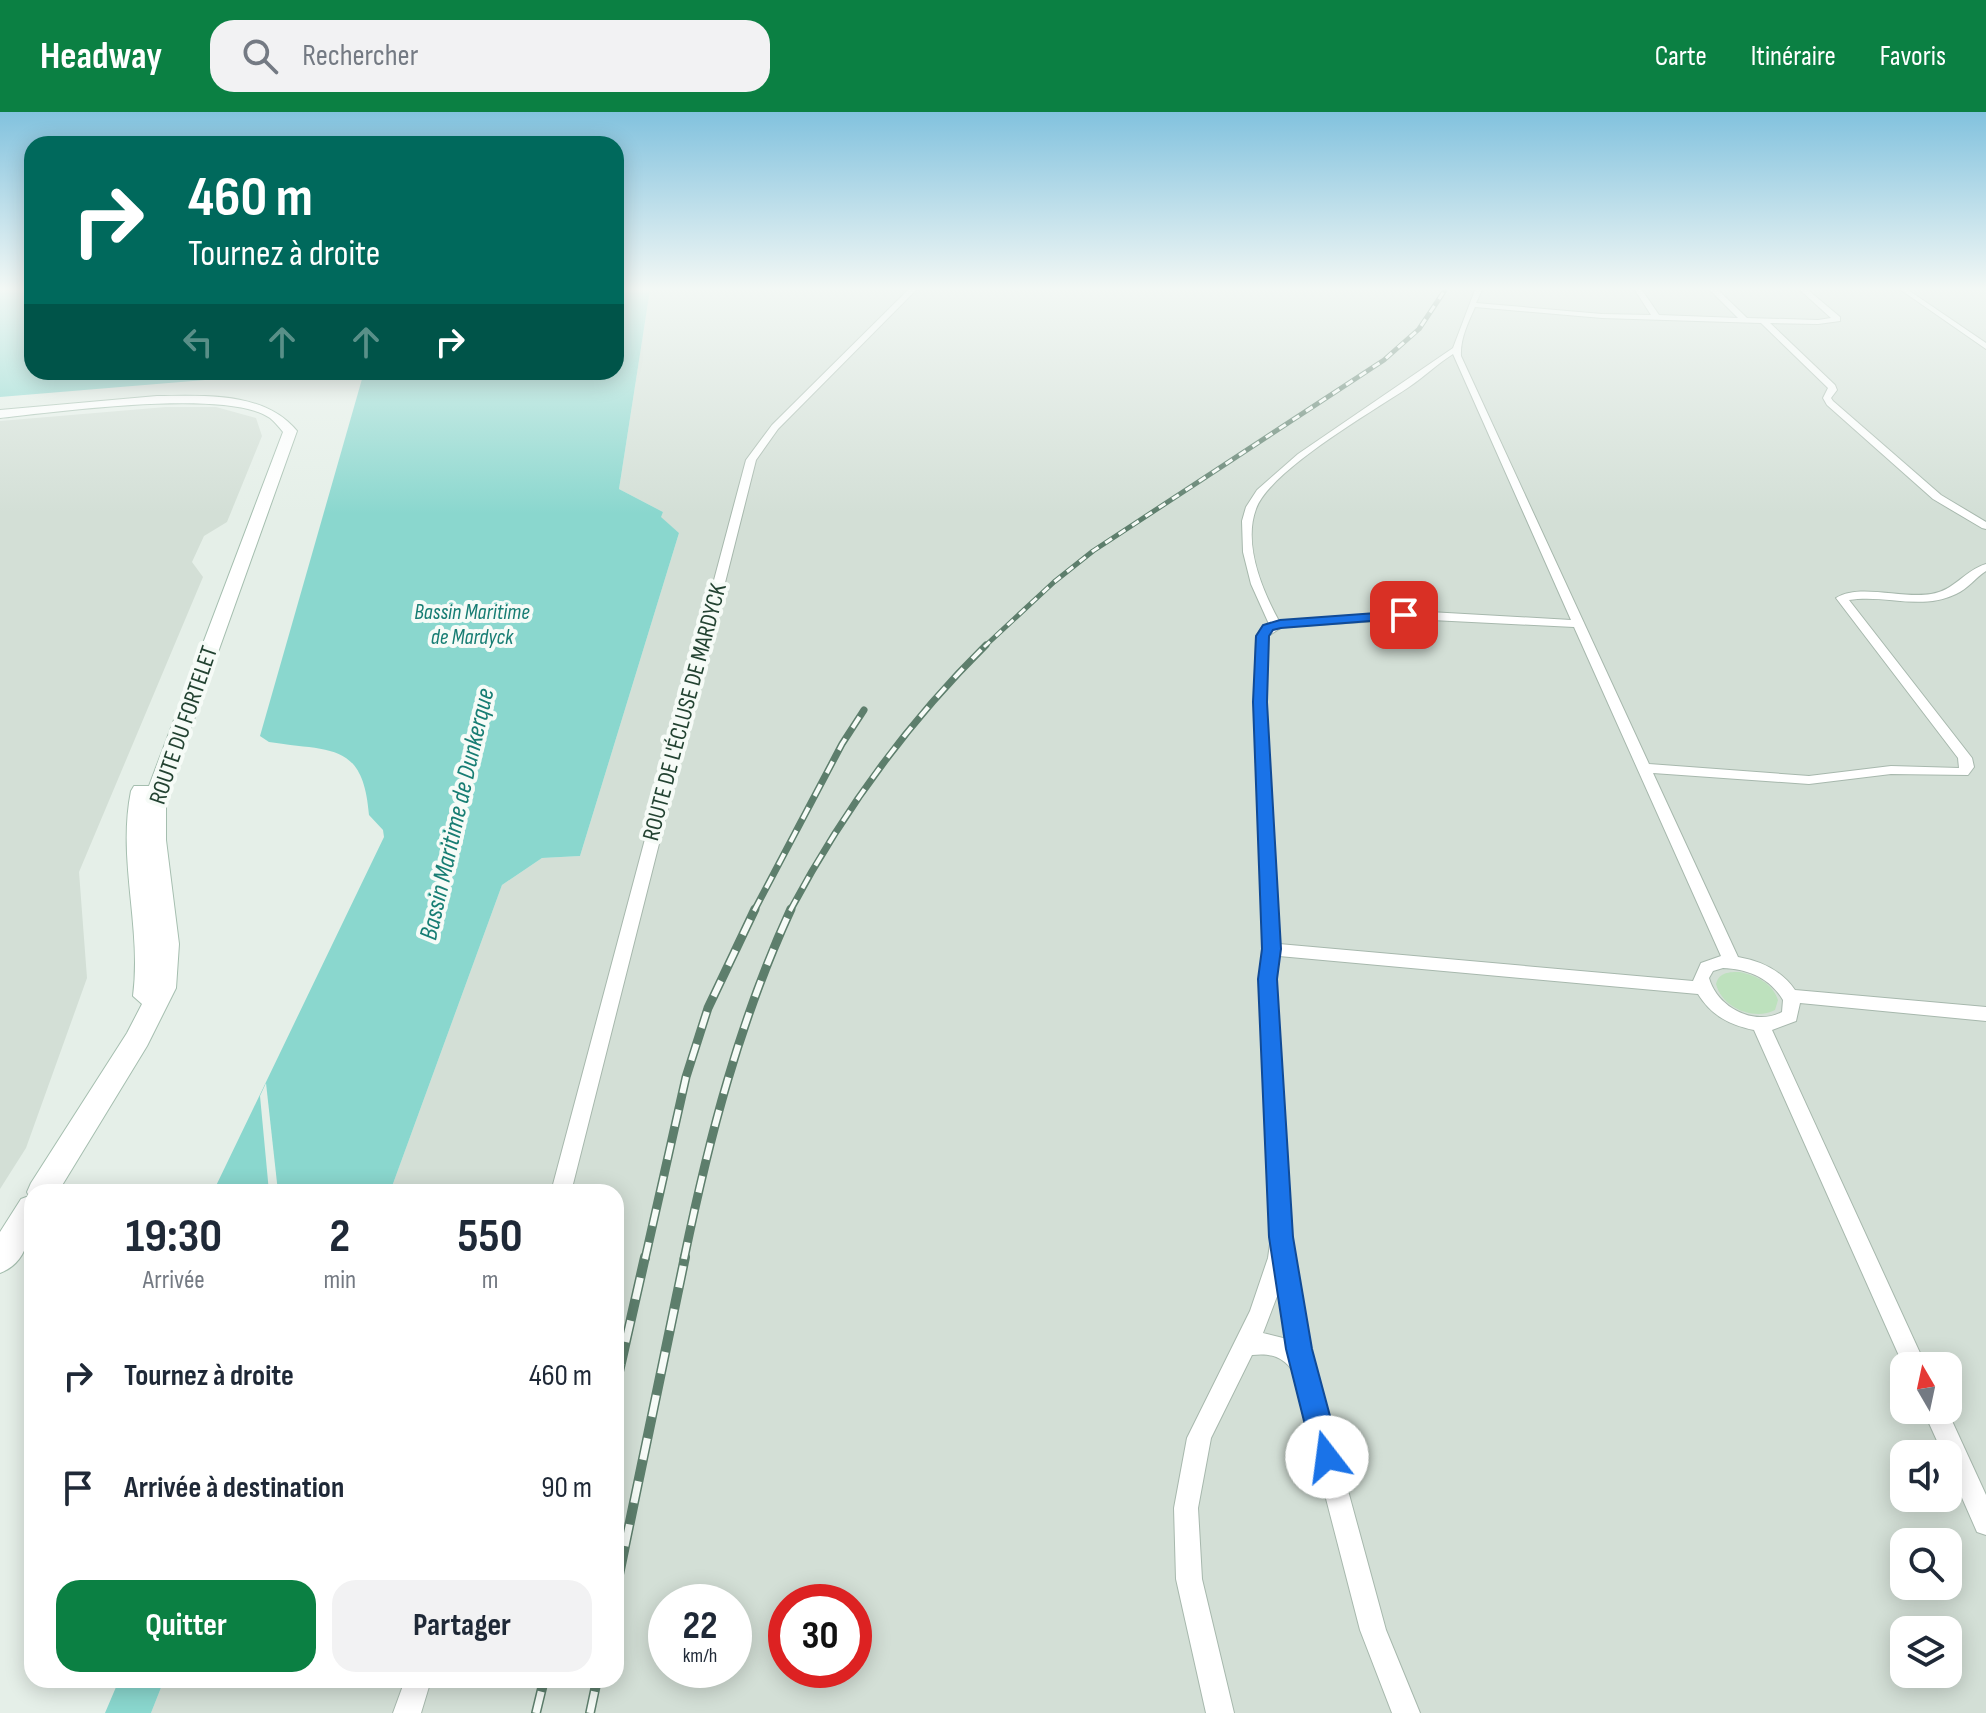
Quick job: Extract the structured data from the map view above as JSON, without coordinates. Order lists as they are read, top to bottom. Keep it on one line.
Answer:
{"streets":{"main road":["ROUTE DU FORTELET"],"street":["ROUTE DE L'ÉCLUSE DE MARDYCK"]},"water":["Bassin Maritime de Mardyck","Bassin Maritime de Dunkerque"],"north":"top","page":{"header":"Headway","search":"Rechercher","nav":["Carte","Itinéraire","Favoris"],"turn":["460 m","Tournez à droite"],"eta":["19:30","Arrivée","2","min","550","m"],"list":[{"name":"Tournez à droite","value":"460 m"},{"name":"Arrivée à destination","value":"90 m"}],"buttons":["Quitter","Partager"],"speed":"22 km/h","limit":"30"}}
